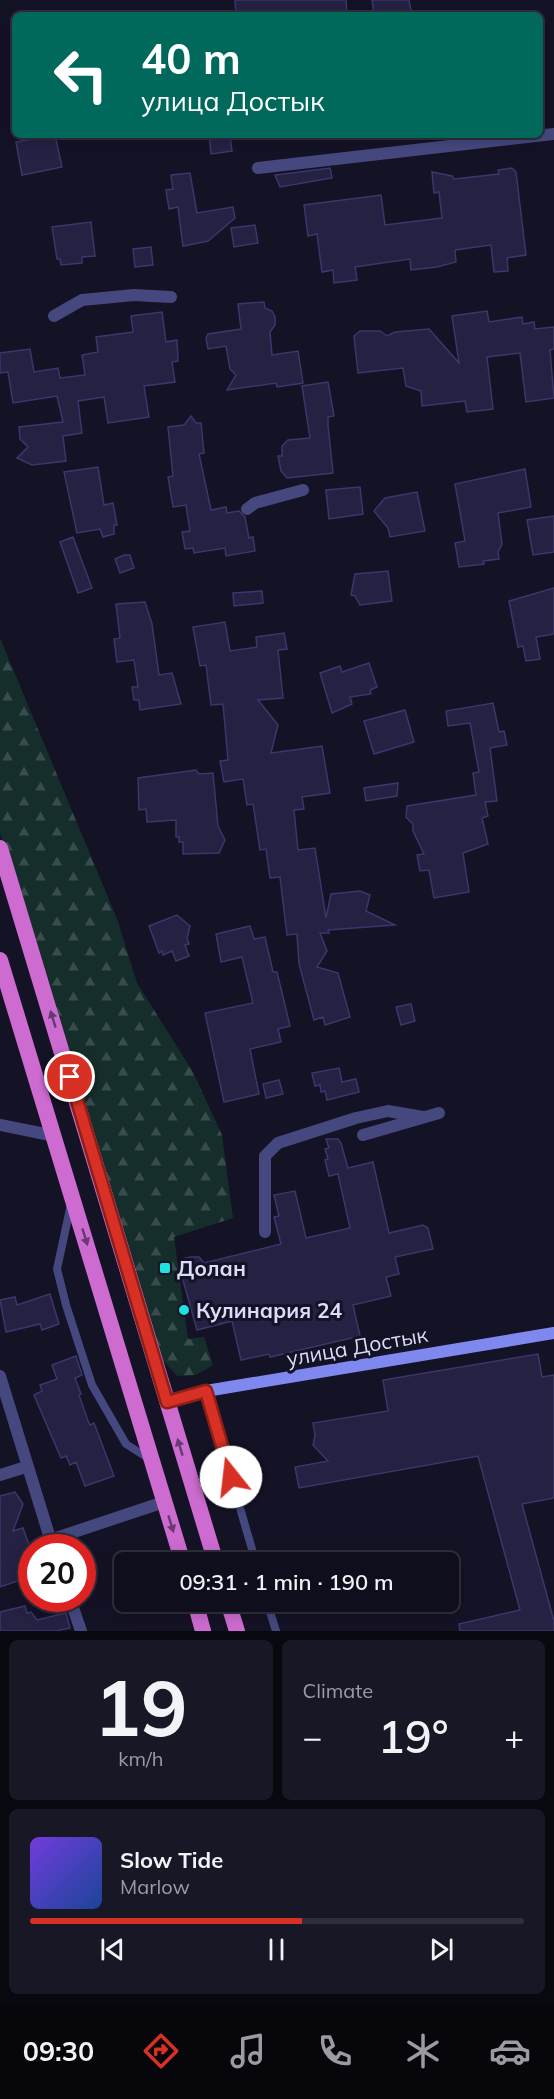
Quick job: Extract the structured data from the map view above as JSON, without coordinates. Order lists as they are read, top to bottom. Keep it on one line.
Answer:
{"streets":{"main road":["улица Достык"]},"places":{"transit":["Долан"],"other":["Кулинария 24"]},"page":{"turn":["40 m","улица Достык"],"limit":"20","trip":"09:31 · 1 min · 190 m","tile":[["19","km/h"],"Climate"],"heat":["−","19°","+"],"song":["Slow Tide","Marlow"],"tabs":"09:30"}}
